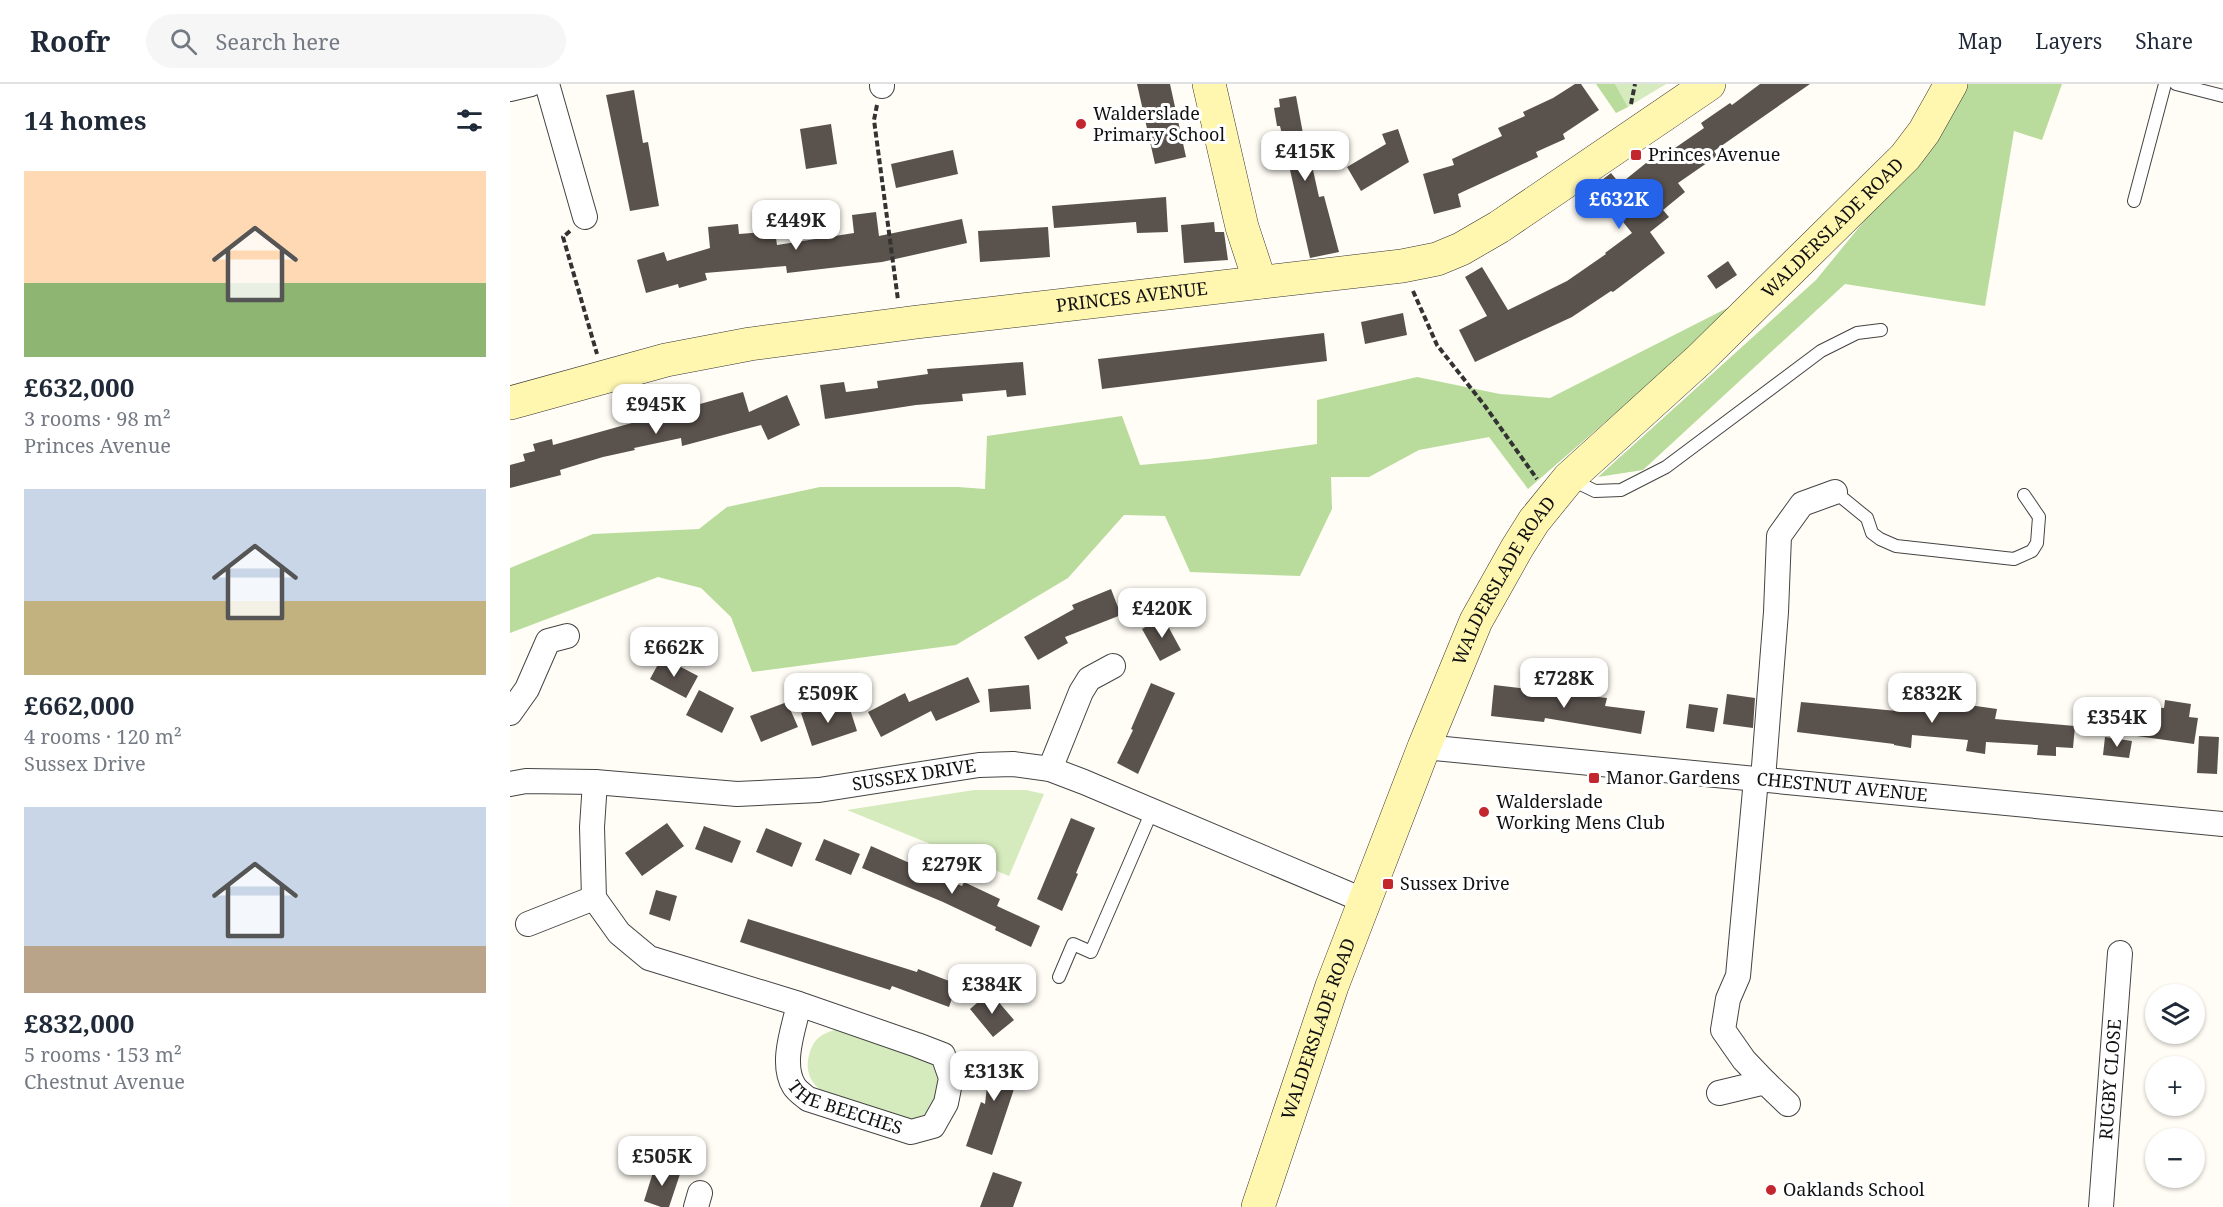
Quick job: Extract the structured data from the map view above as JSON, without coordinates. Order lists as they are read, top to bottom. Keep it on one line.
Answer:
{"streets":{"street":["WALDERSLADE ROAD","PRINCES AVENUE","SUSSEX DRIVE","CHESTNUT AVENUE","RUGBY CLOSE","THE BEECHES"]},"crossings":[["WALDERSLADE ROAD","SUSSEX DRIVE"],["WALDERSLADE ROAD","CHESTNUT AVENUE"]],"places":{"other":["Walderslade Primary School","Walderslade Working Mens Club","Oaklands School"],"transit":["Princes Avenue","Manor Gardens","Sussex Drive"]},"page":{"header":"Roofr","search":"Search here","nav":["Map","Layers","Share"],"heading":"14 homes","price":["£415K","£632K","£449K","£945K","£420K","£662K","£728K","£509K","£832K","£354K","£279K","£384K","£313K","£505K"],"list":[{"name":"£632,000","note":"3 rooms · 98 m² · Princes Avenue"},{"name":"£662,000","note":"4 rooms · 120 m² · Sussex Drive"},{"name":"£832,000","note":"5 rooms · 153 m² · Chestnut Avenue"}],"map_buttons":["+","−"]}}
